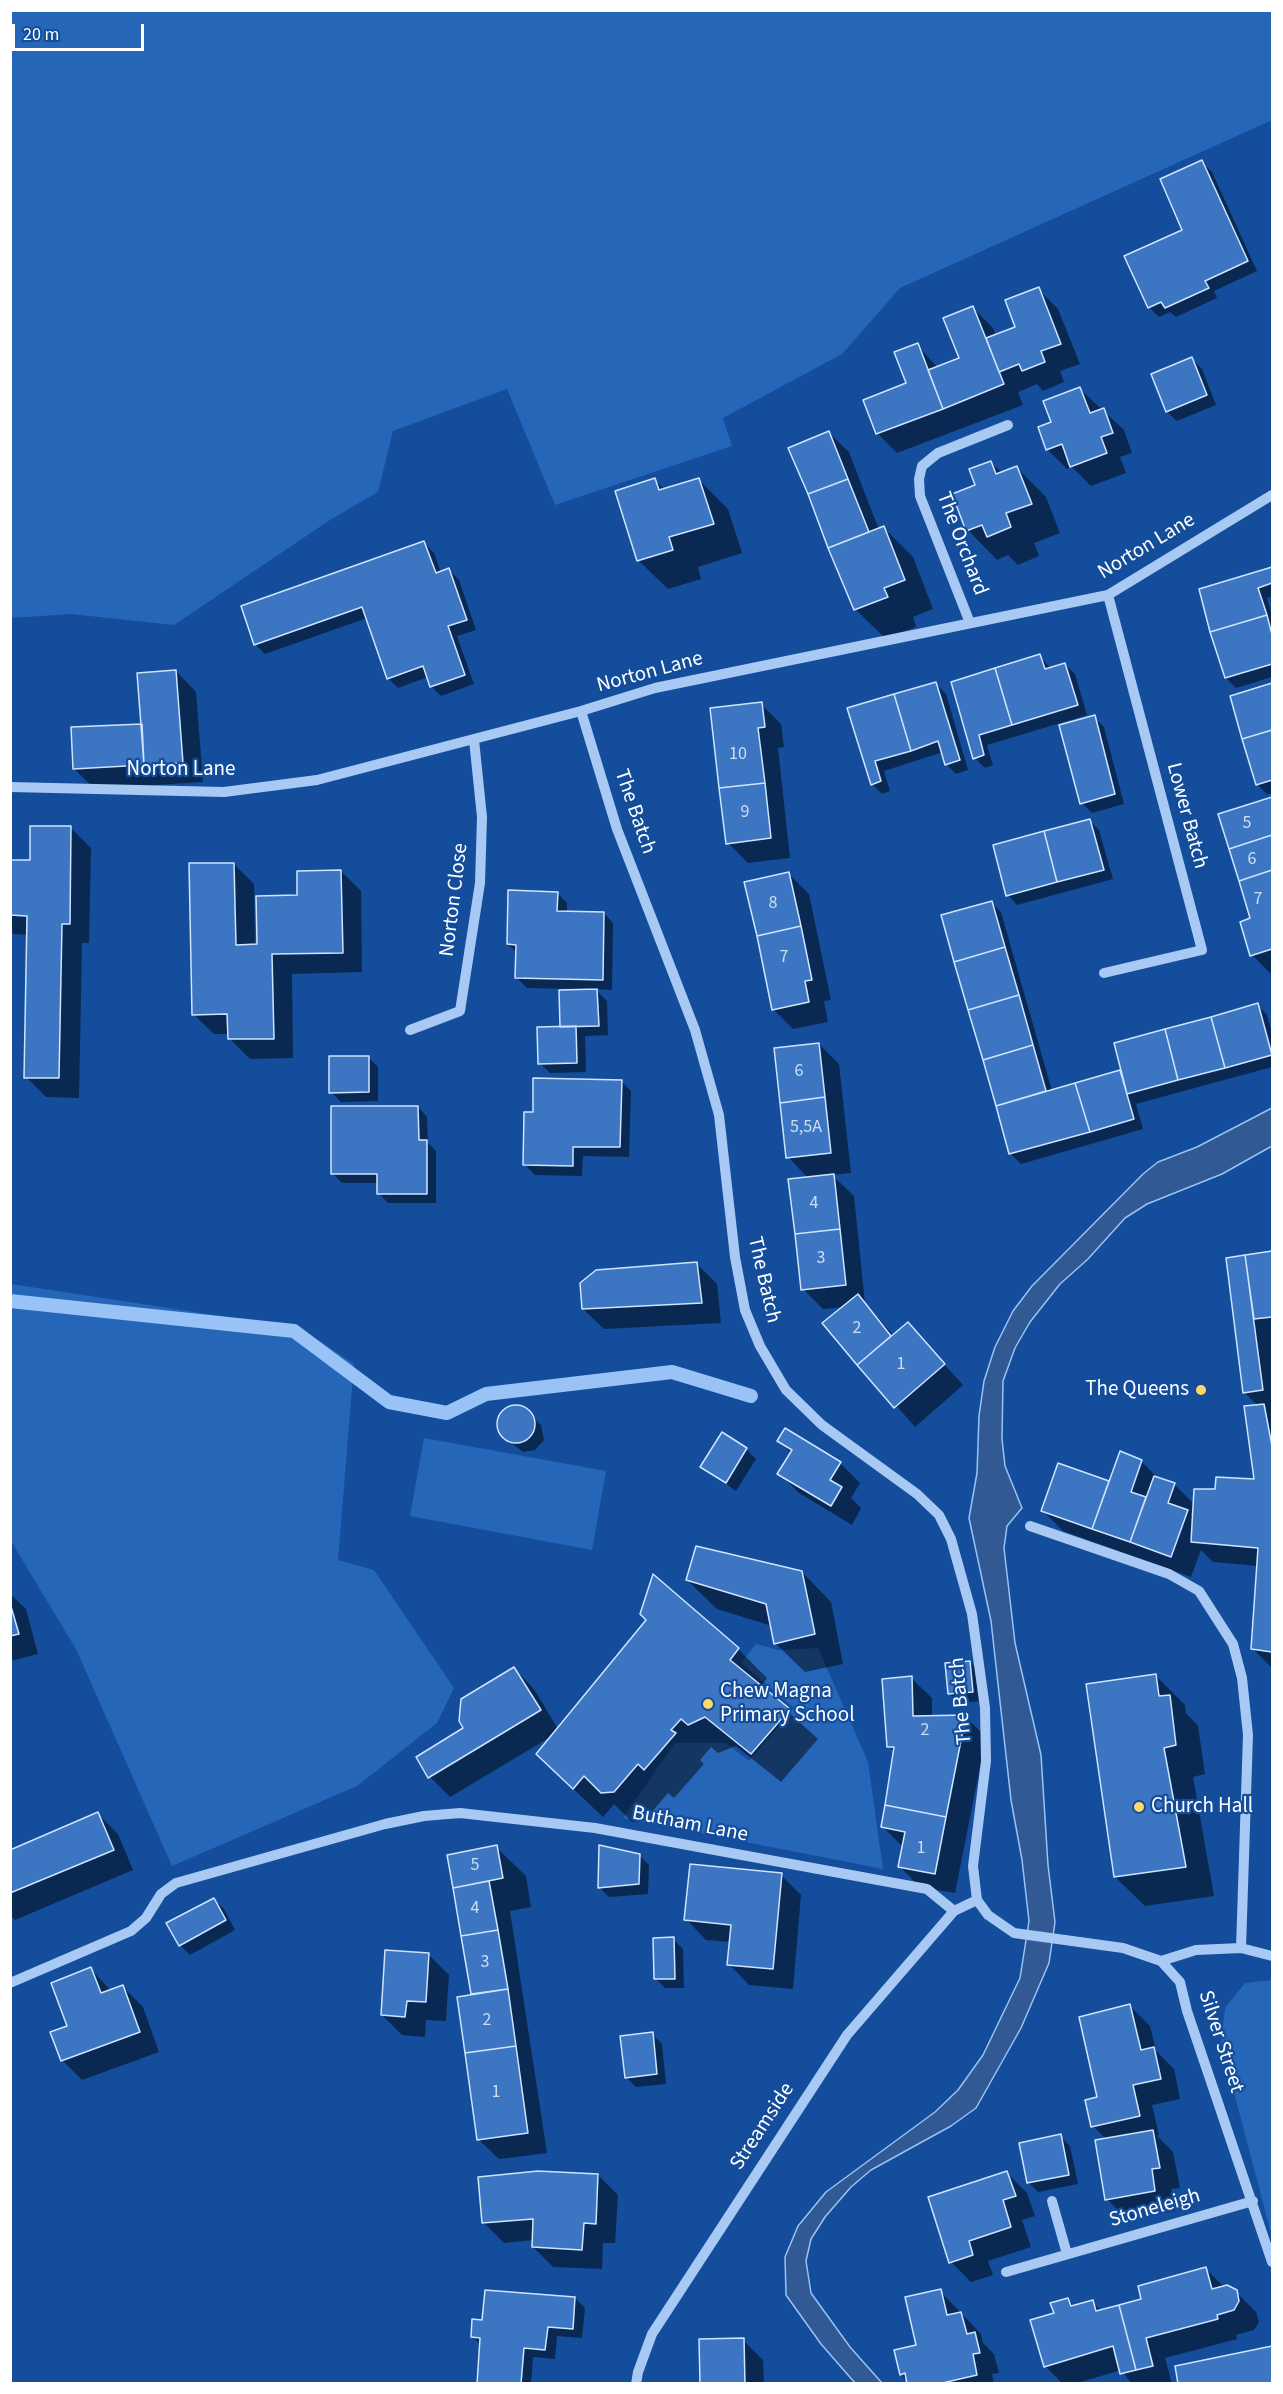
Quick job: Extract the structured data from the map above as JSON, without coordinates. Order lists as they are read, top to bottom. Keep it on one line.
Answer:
{"streets":{"street":["The Orchard","Norton Lane","The Batch","Lower Batch","Norton Close","Butham Lane","Silver Street","Streamside","Stoneleigh"]},"crossings":[["The Orchard","Norton Lane"],["Norton Lane","The Batch"],["Norton Lane","Lower Batch"],["Norton Lane","Norton Close"],["Butham Lane","Streamside"],["Silver Street","Stoneleigh"]],"places":["The Queens","Chew Magna Primary School","Church Hall"],"house_numbers":["10","9","5","6","7","8","7","6","5,5A","4","3","2","1","2","1","5","4","3","2","1"],"scale_bar":"20 m"}
